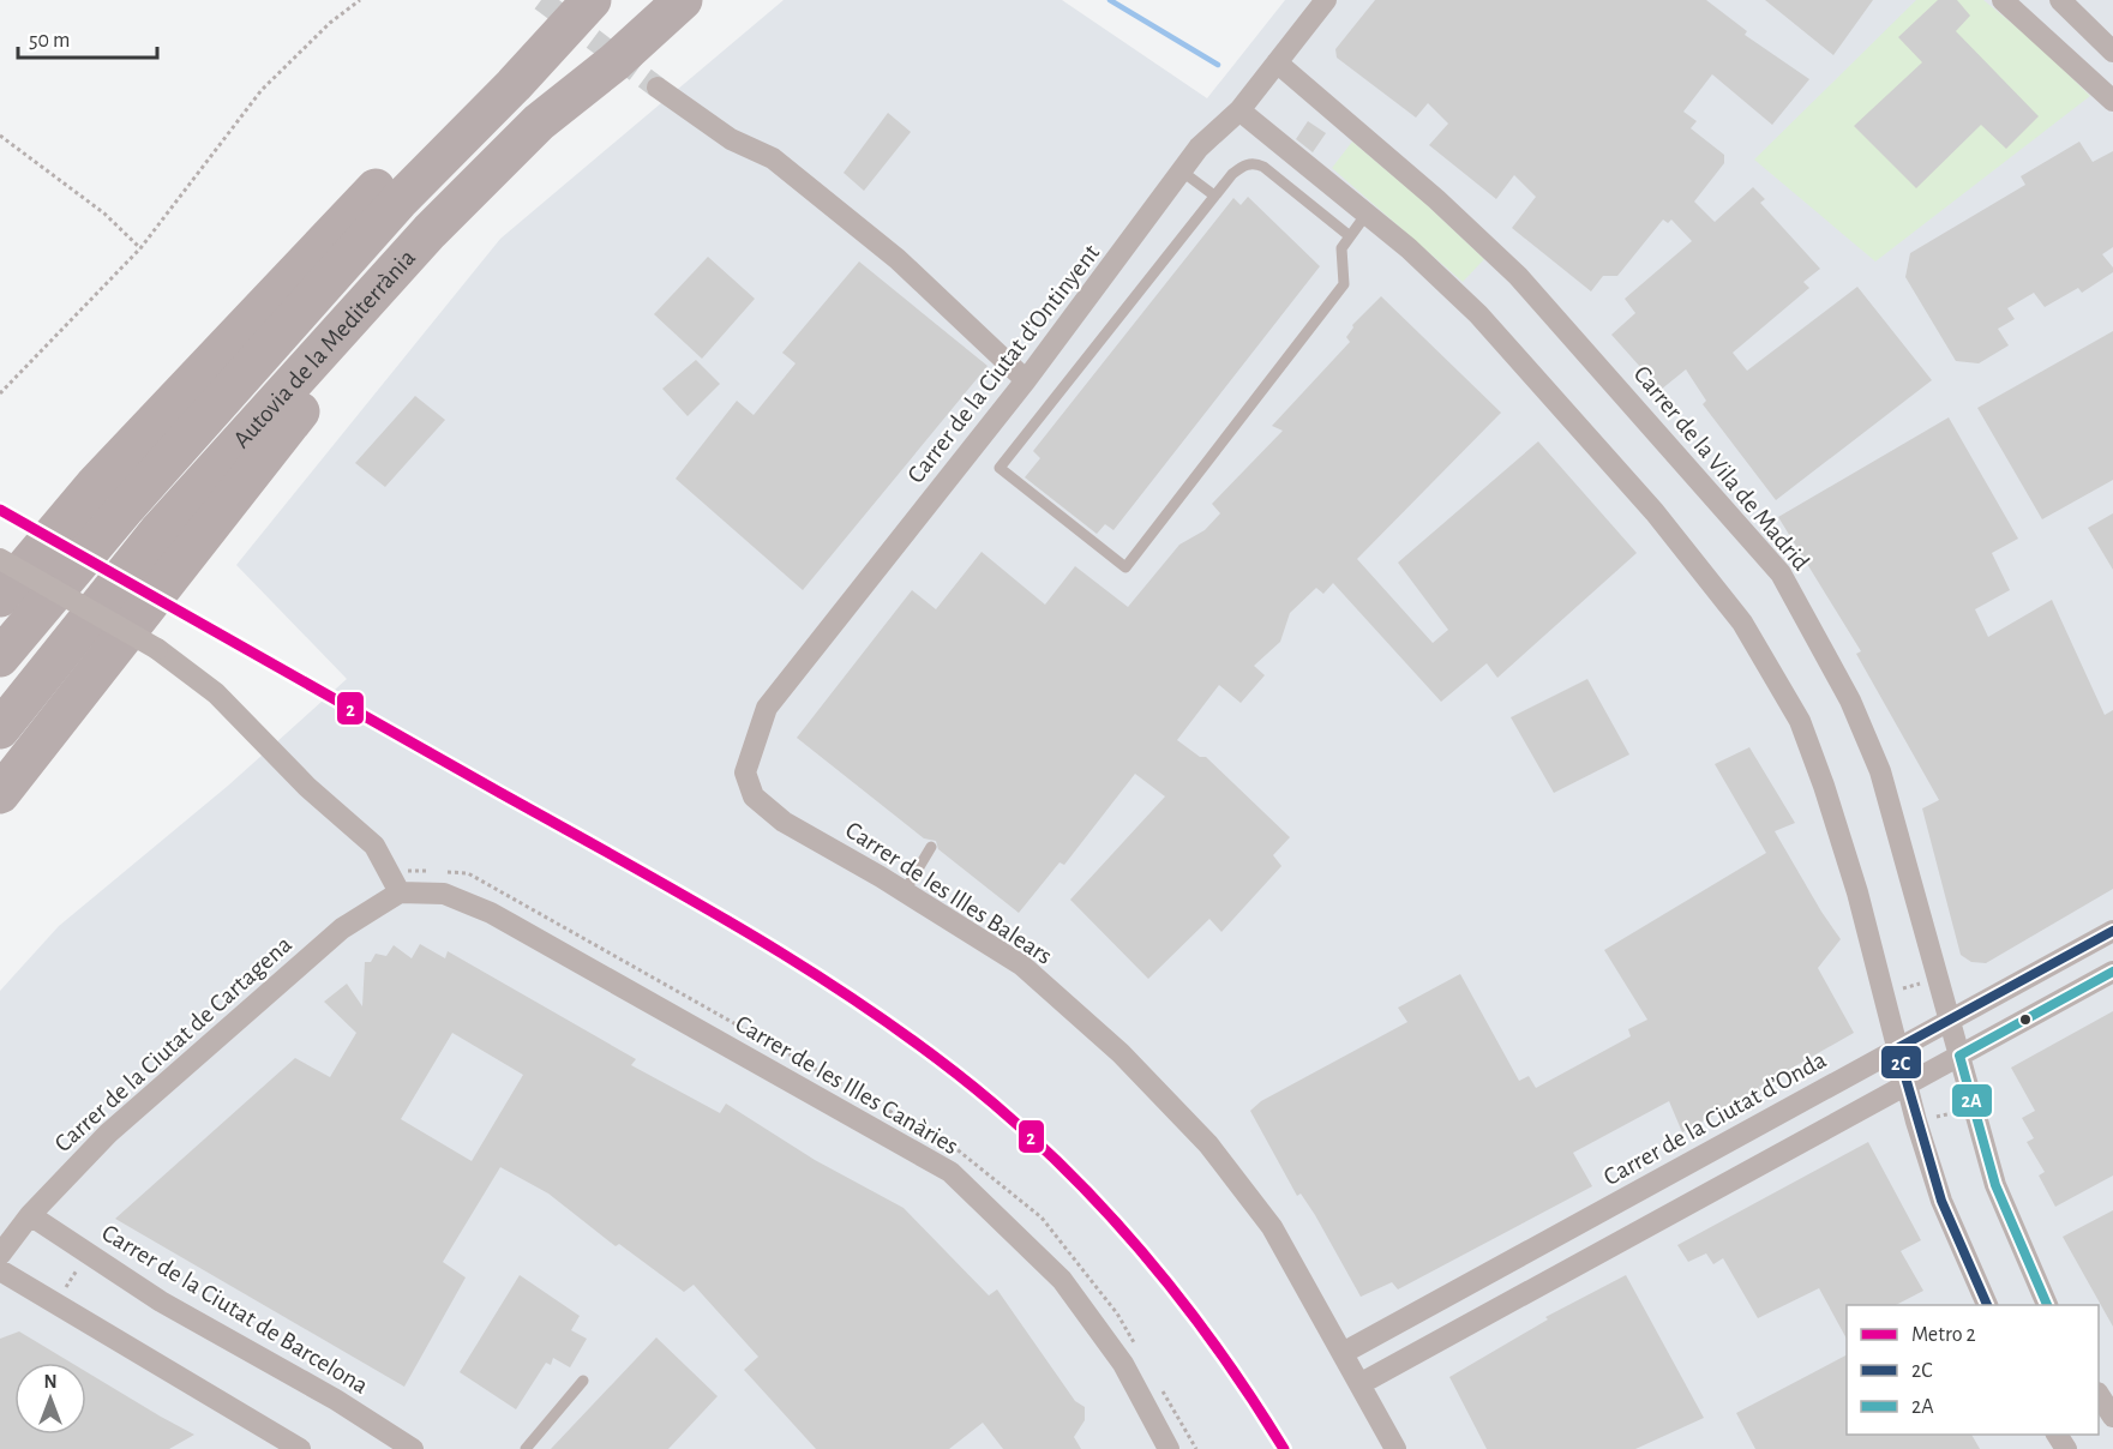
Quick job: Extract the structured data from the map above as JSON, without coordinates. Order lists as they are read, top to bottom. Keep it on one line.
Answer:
{"streets":{"highway":["Autovia de la Mediterrània"],"street":["Carrer de la Ciutat d'Ontinyent","Carrer de la Vila de Madrid","Carrer de les Illes Balears","Carrer de la Ciutat de Cartagena","Carrer de les Illes Canàries","Carrer de la Ciutat d’Onda","Carrer de la Ciutat de Barcelona"]},"crossings":[["Carrer de la Ciutat d'Ontinyent","Carrer de la Vila de Madrid"],["Carrer de la Ciutat d'Ontinyent","Carrer de les Illes Balears"],["Carrer de la Vila de Madrid","Carrer de la Ciutat d’Onda"],["Carrer de les Illes Balears","Carrer de la Ciutat d’Onda"],["Carrer de la Ciutat de Cartagena","Carrer de les Illes Canàries"],["Carrer de la Ciutat de Cartagena","Carrer de la Ciutat de Barcelona"]],"lines":["metro line 2","transit line 2C","transit line 2A"],"legend":["Metro 2","2C","2A"],"scale_bar":"50 m","north":"top"}
